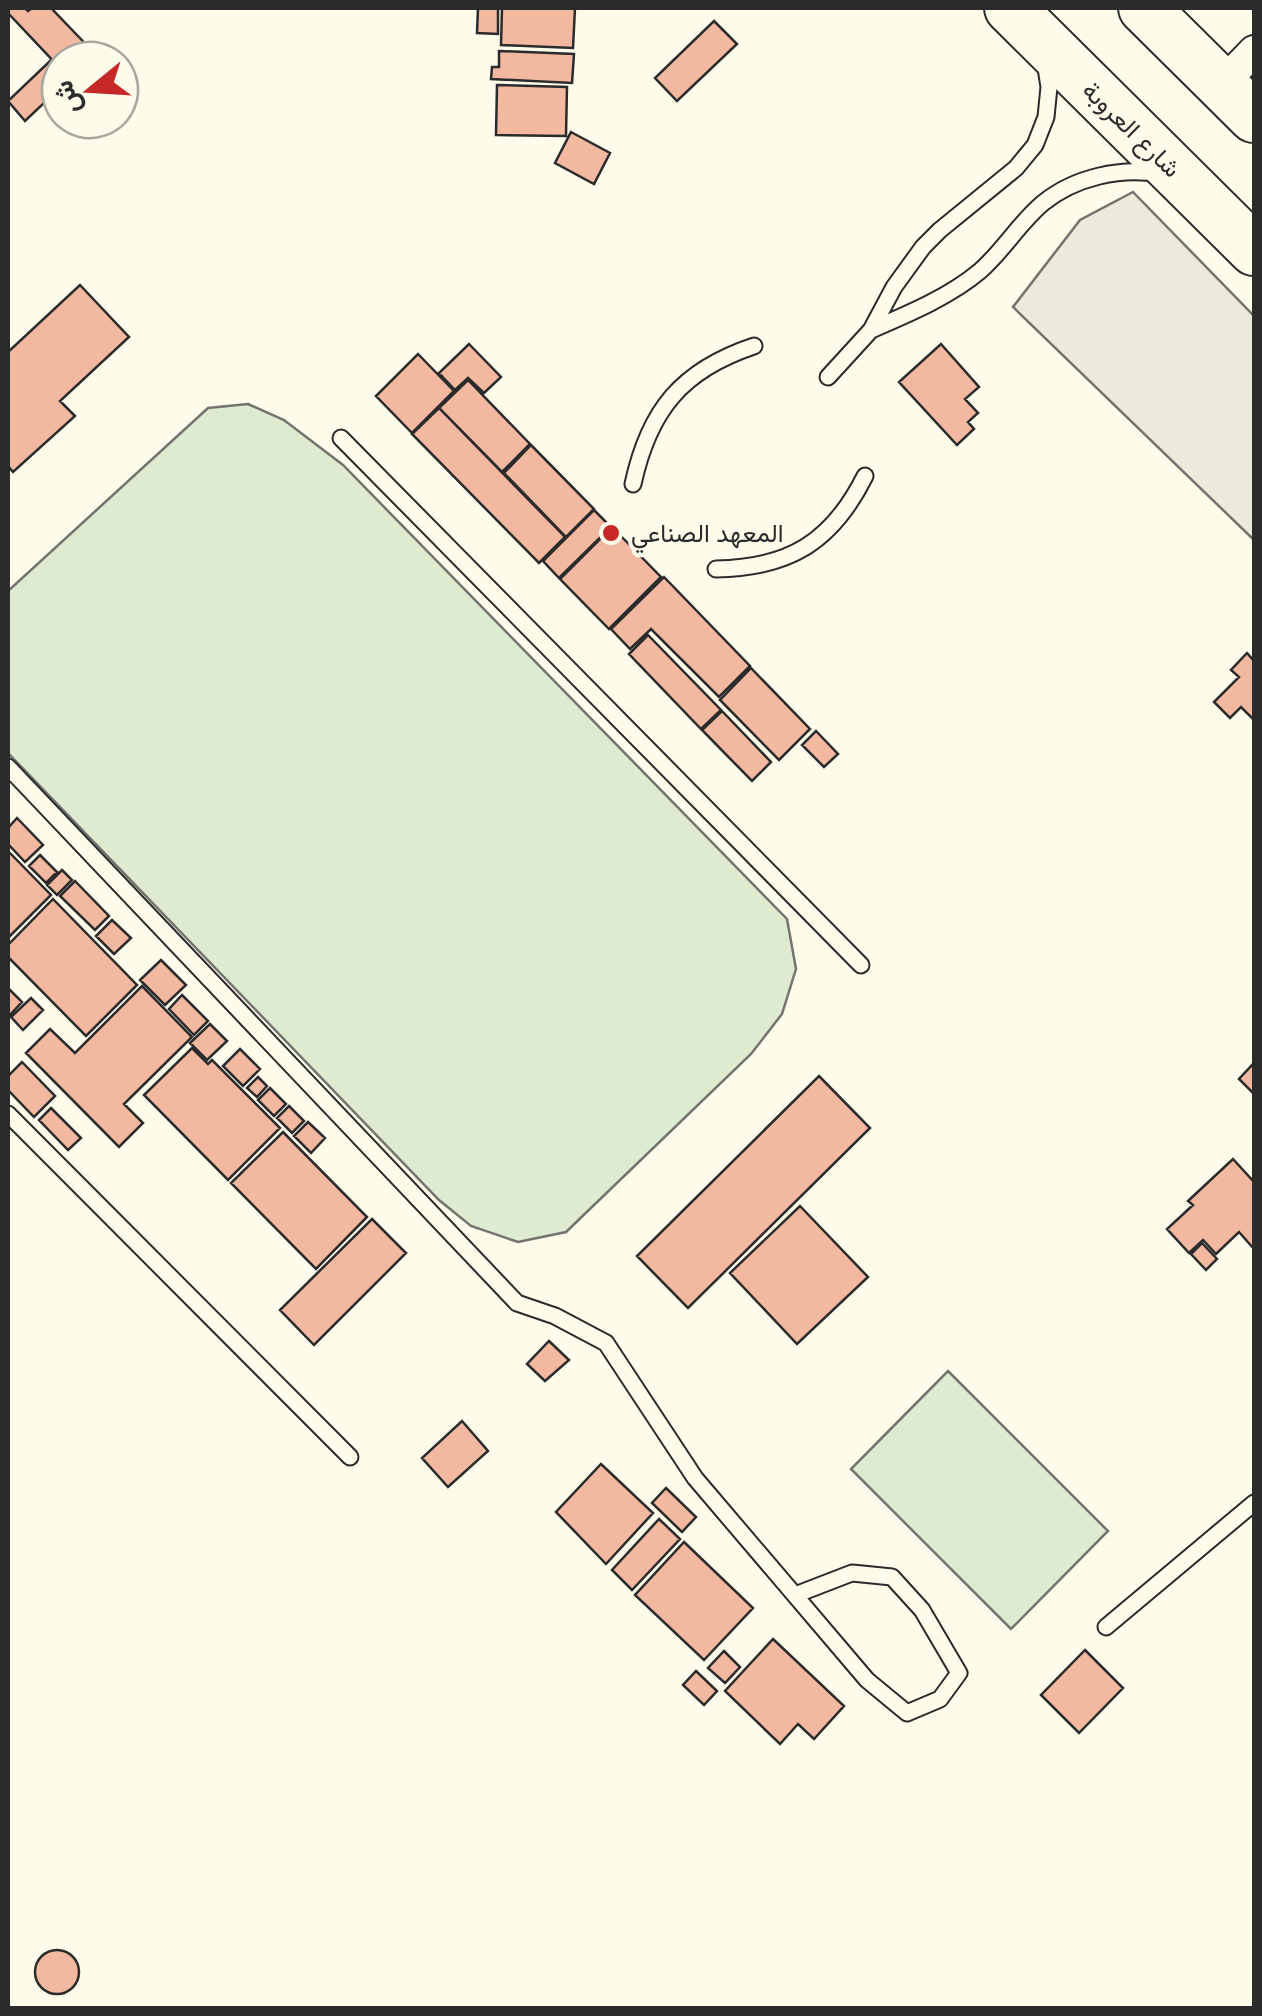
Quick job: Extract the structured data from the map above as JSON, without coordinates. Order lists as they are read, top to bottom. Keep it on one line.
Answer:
{"streets":{"highway":["شارع العروبة"]},"places":["المعهد الصناعي"],"north":"left"}
